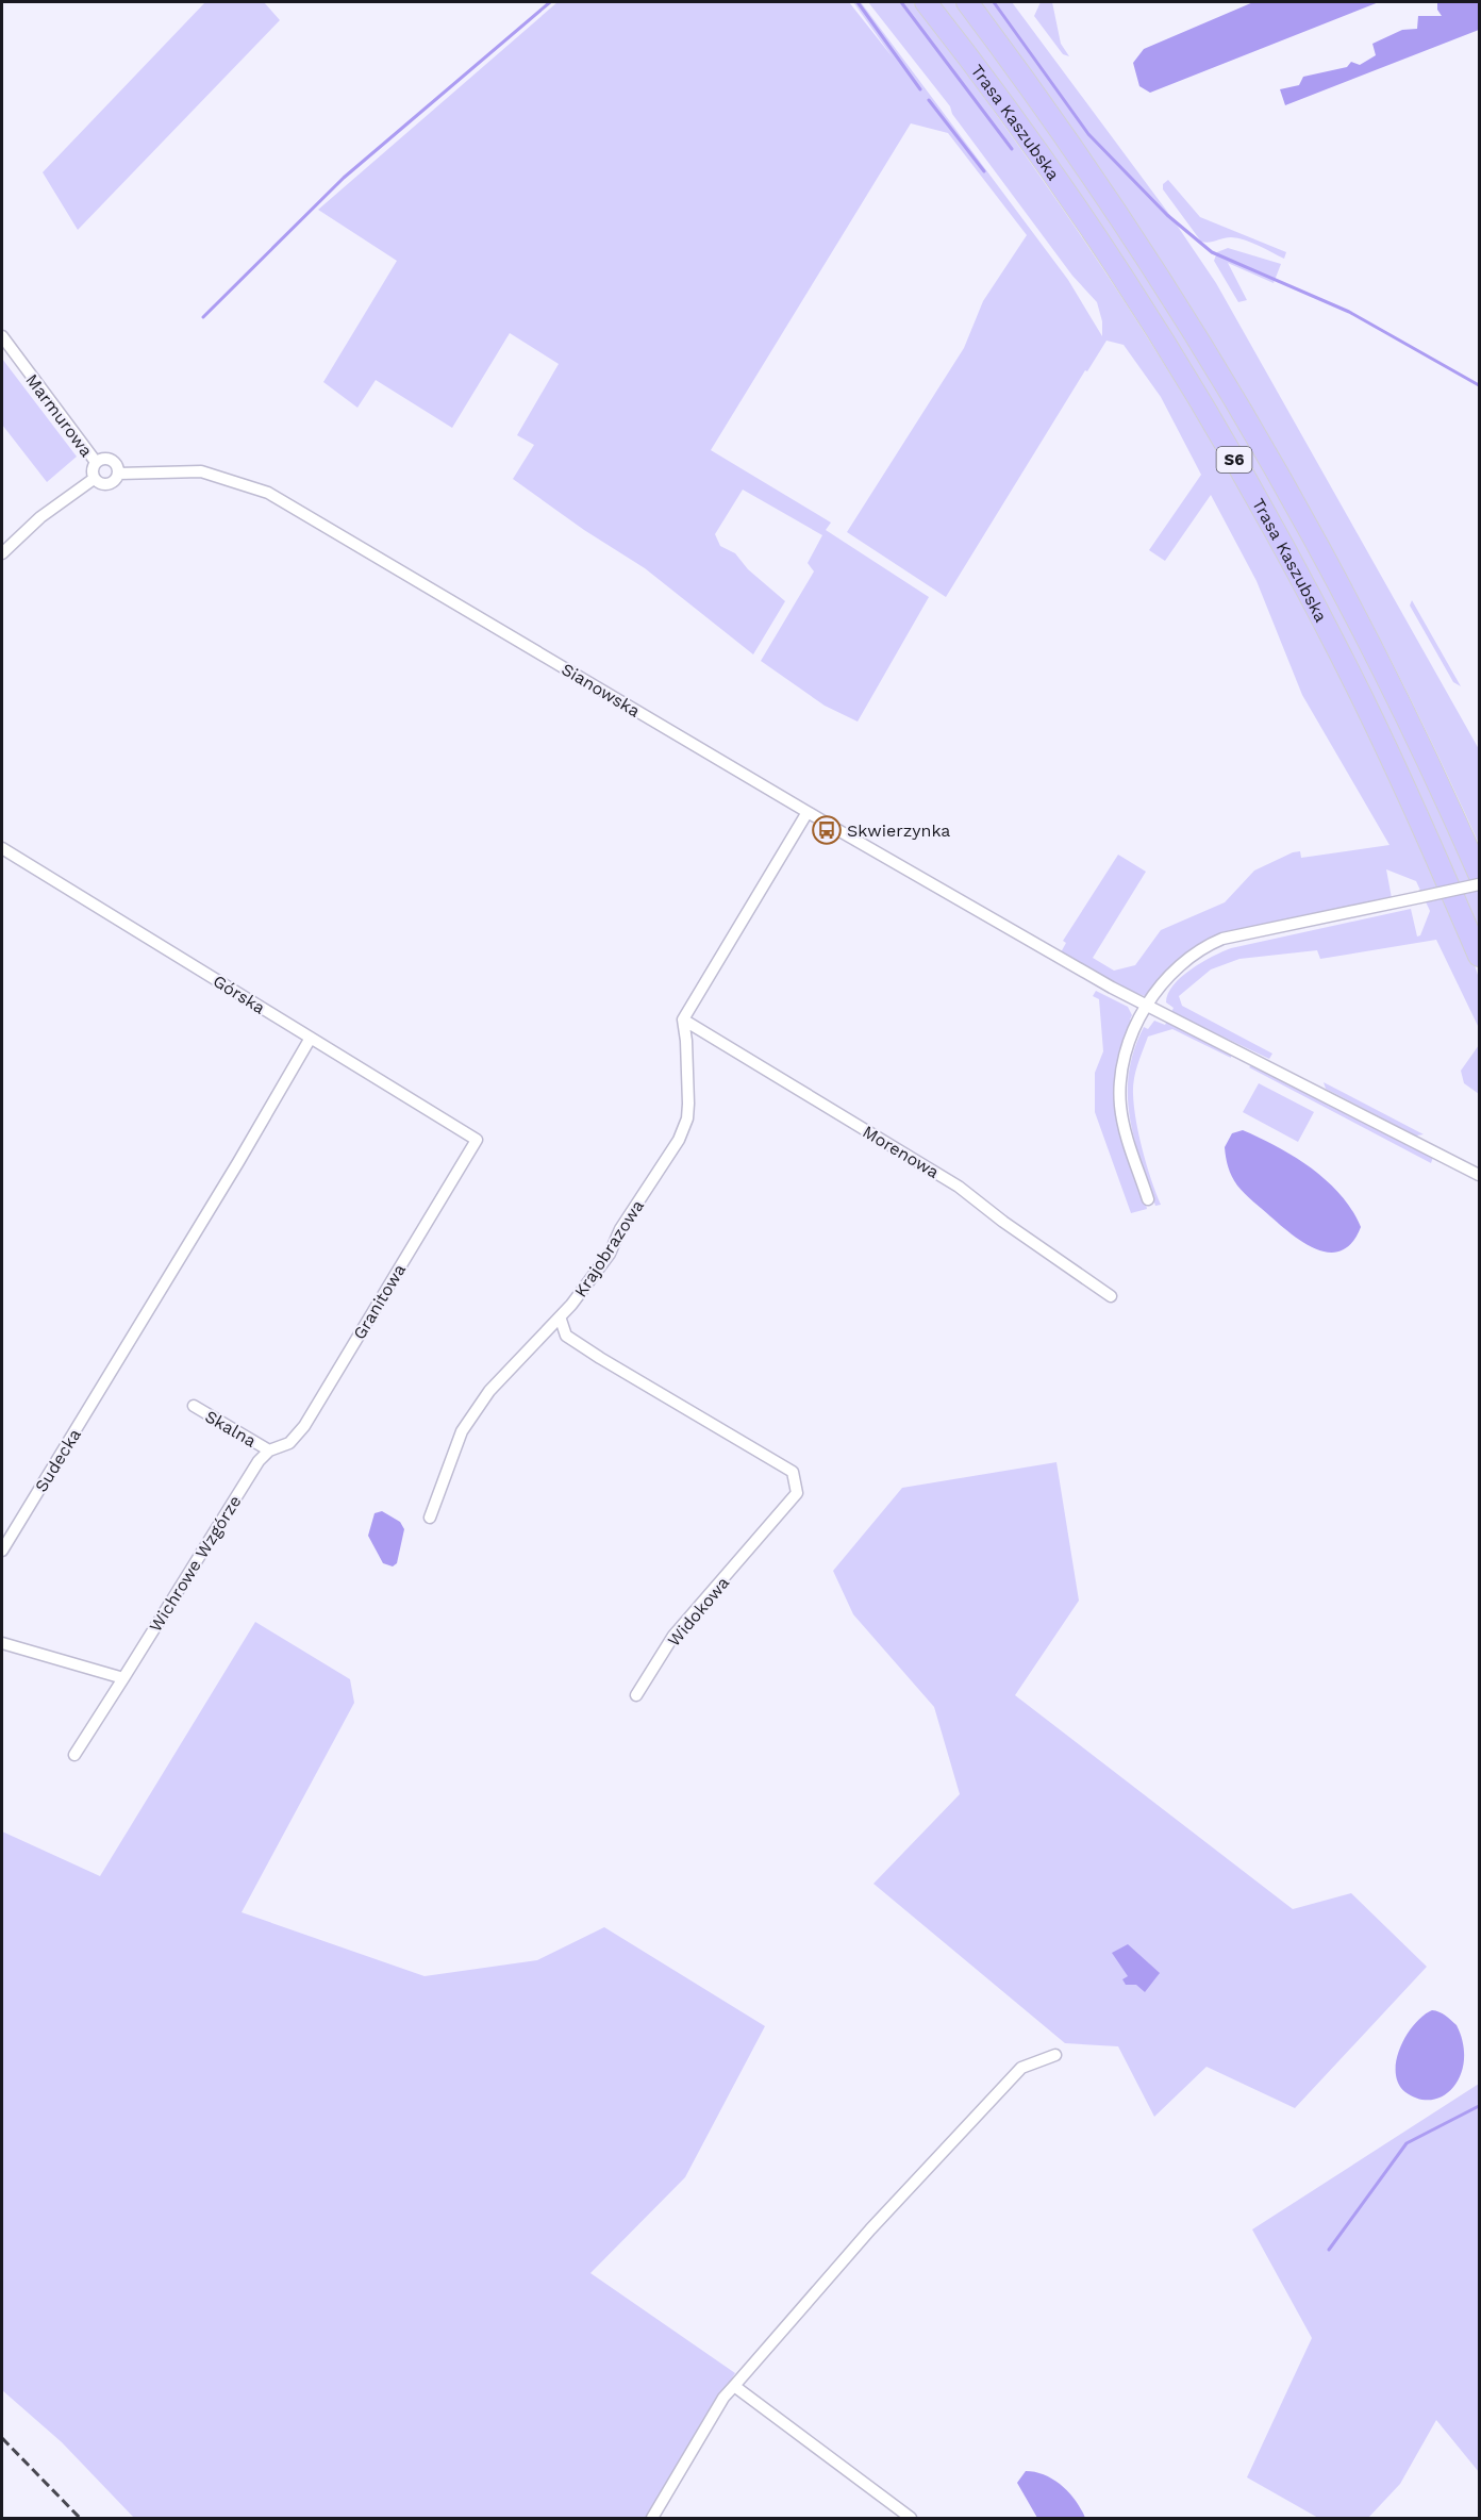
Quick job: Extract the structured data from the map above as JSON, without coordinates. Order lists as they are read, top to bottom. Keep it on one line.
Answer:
{"streets":{"highway":["Trasa Kaszubska","S6"],"street":["Marmurowa","Sianowska","Górska","Morenowa","Krajobrazowa","Granitowa","Skalna","Sudecka","Wichrowe Wzgórze","Widokowa"]},"crossings":[["Marmurowa","Sianowska"],["Górska","Granitowa"],["Górska","Sudecka"],["Morenowa","Krajobrazowa"],["Krajobrazowa","Widokowa"],["Granitowa","Skalna"],["Granitowa","Wichrowe Wzgórze"],["Skalna","Wichrowe Wzgórze"]],"places":{"bus stop":["Skwierzynka"]}}
